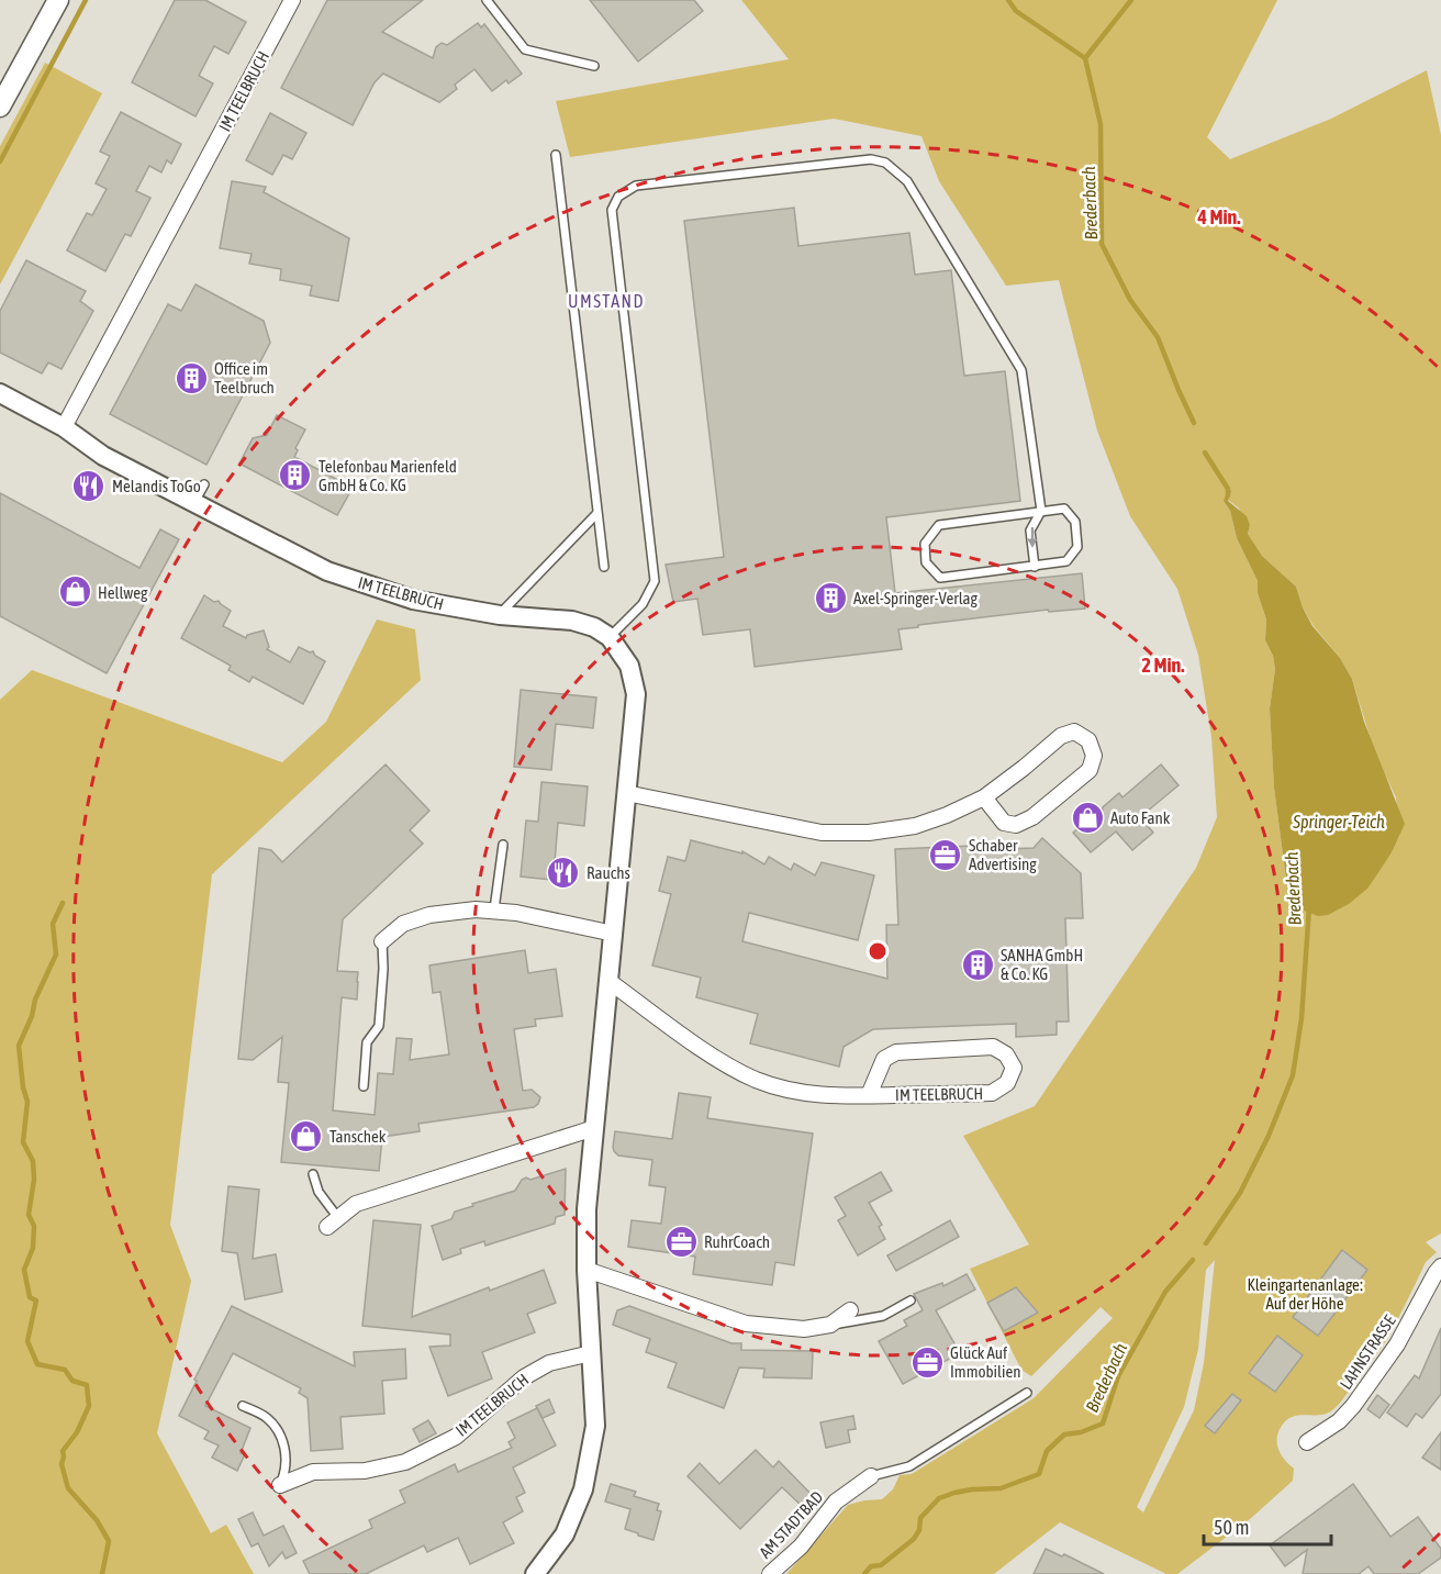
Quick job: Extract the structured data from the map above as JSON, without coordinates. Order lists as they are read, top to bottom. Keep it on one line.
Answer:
{"streets":{"street":["IM TEELBRUCH","LAHNSTRASSE","AM STADTBAD"]},"districts":["UMSTAND"],"water":["Brederbach","Springer-Teich"],"parks":["Kleingartenanlage: Auf der Höhe"],"places":{"building":["Office im Teelbruch","Telefonbau Marienfeld GmbH & Co. KG","Axel-Springer-Verlag","SANHA GmbH & Co. KG"],"restaurant":["Melandis ToGo","Rauchs"],"shop":["Hellweg","Auto Fank","Tanschek"],"office":["Schaber Advertising","RuhrCoach","Glück Auf Immobilien"]},"scale_bar":"50 m","rings":["4 Min.","2 Min."]}
